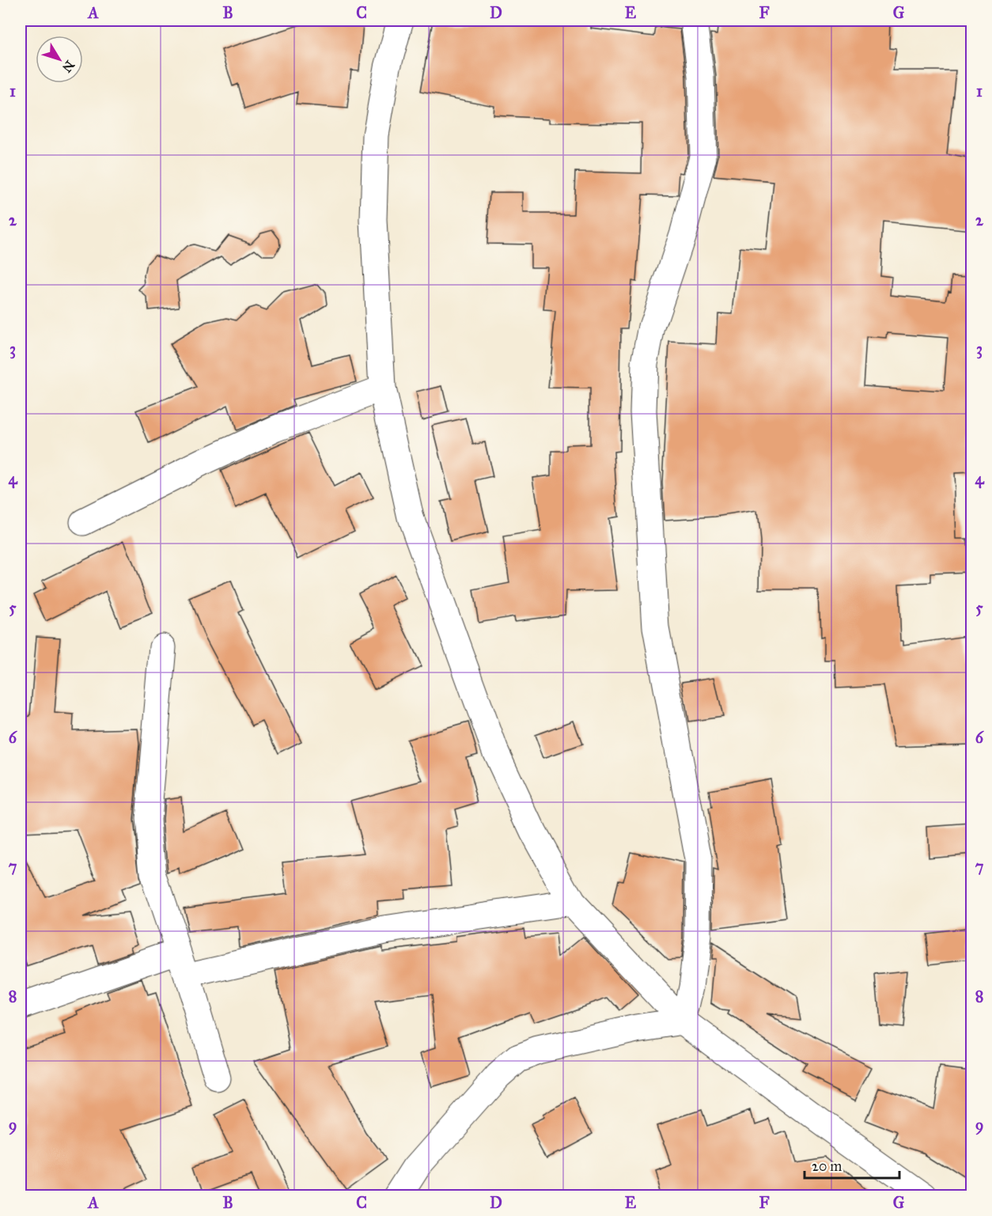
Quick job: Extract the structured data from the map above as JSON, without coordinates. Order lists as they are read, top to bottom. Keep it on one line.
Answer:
{"scale_bar":"20 m","north":"bottom right","grid":{"columns":["A","B","C","D","E","F","G"],"rows":["1","2","3","4","5","6","7","8","9"]}}
